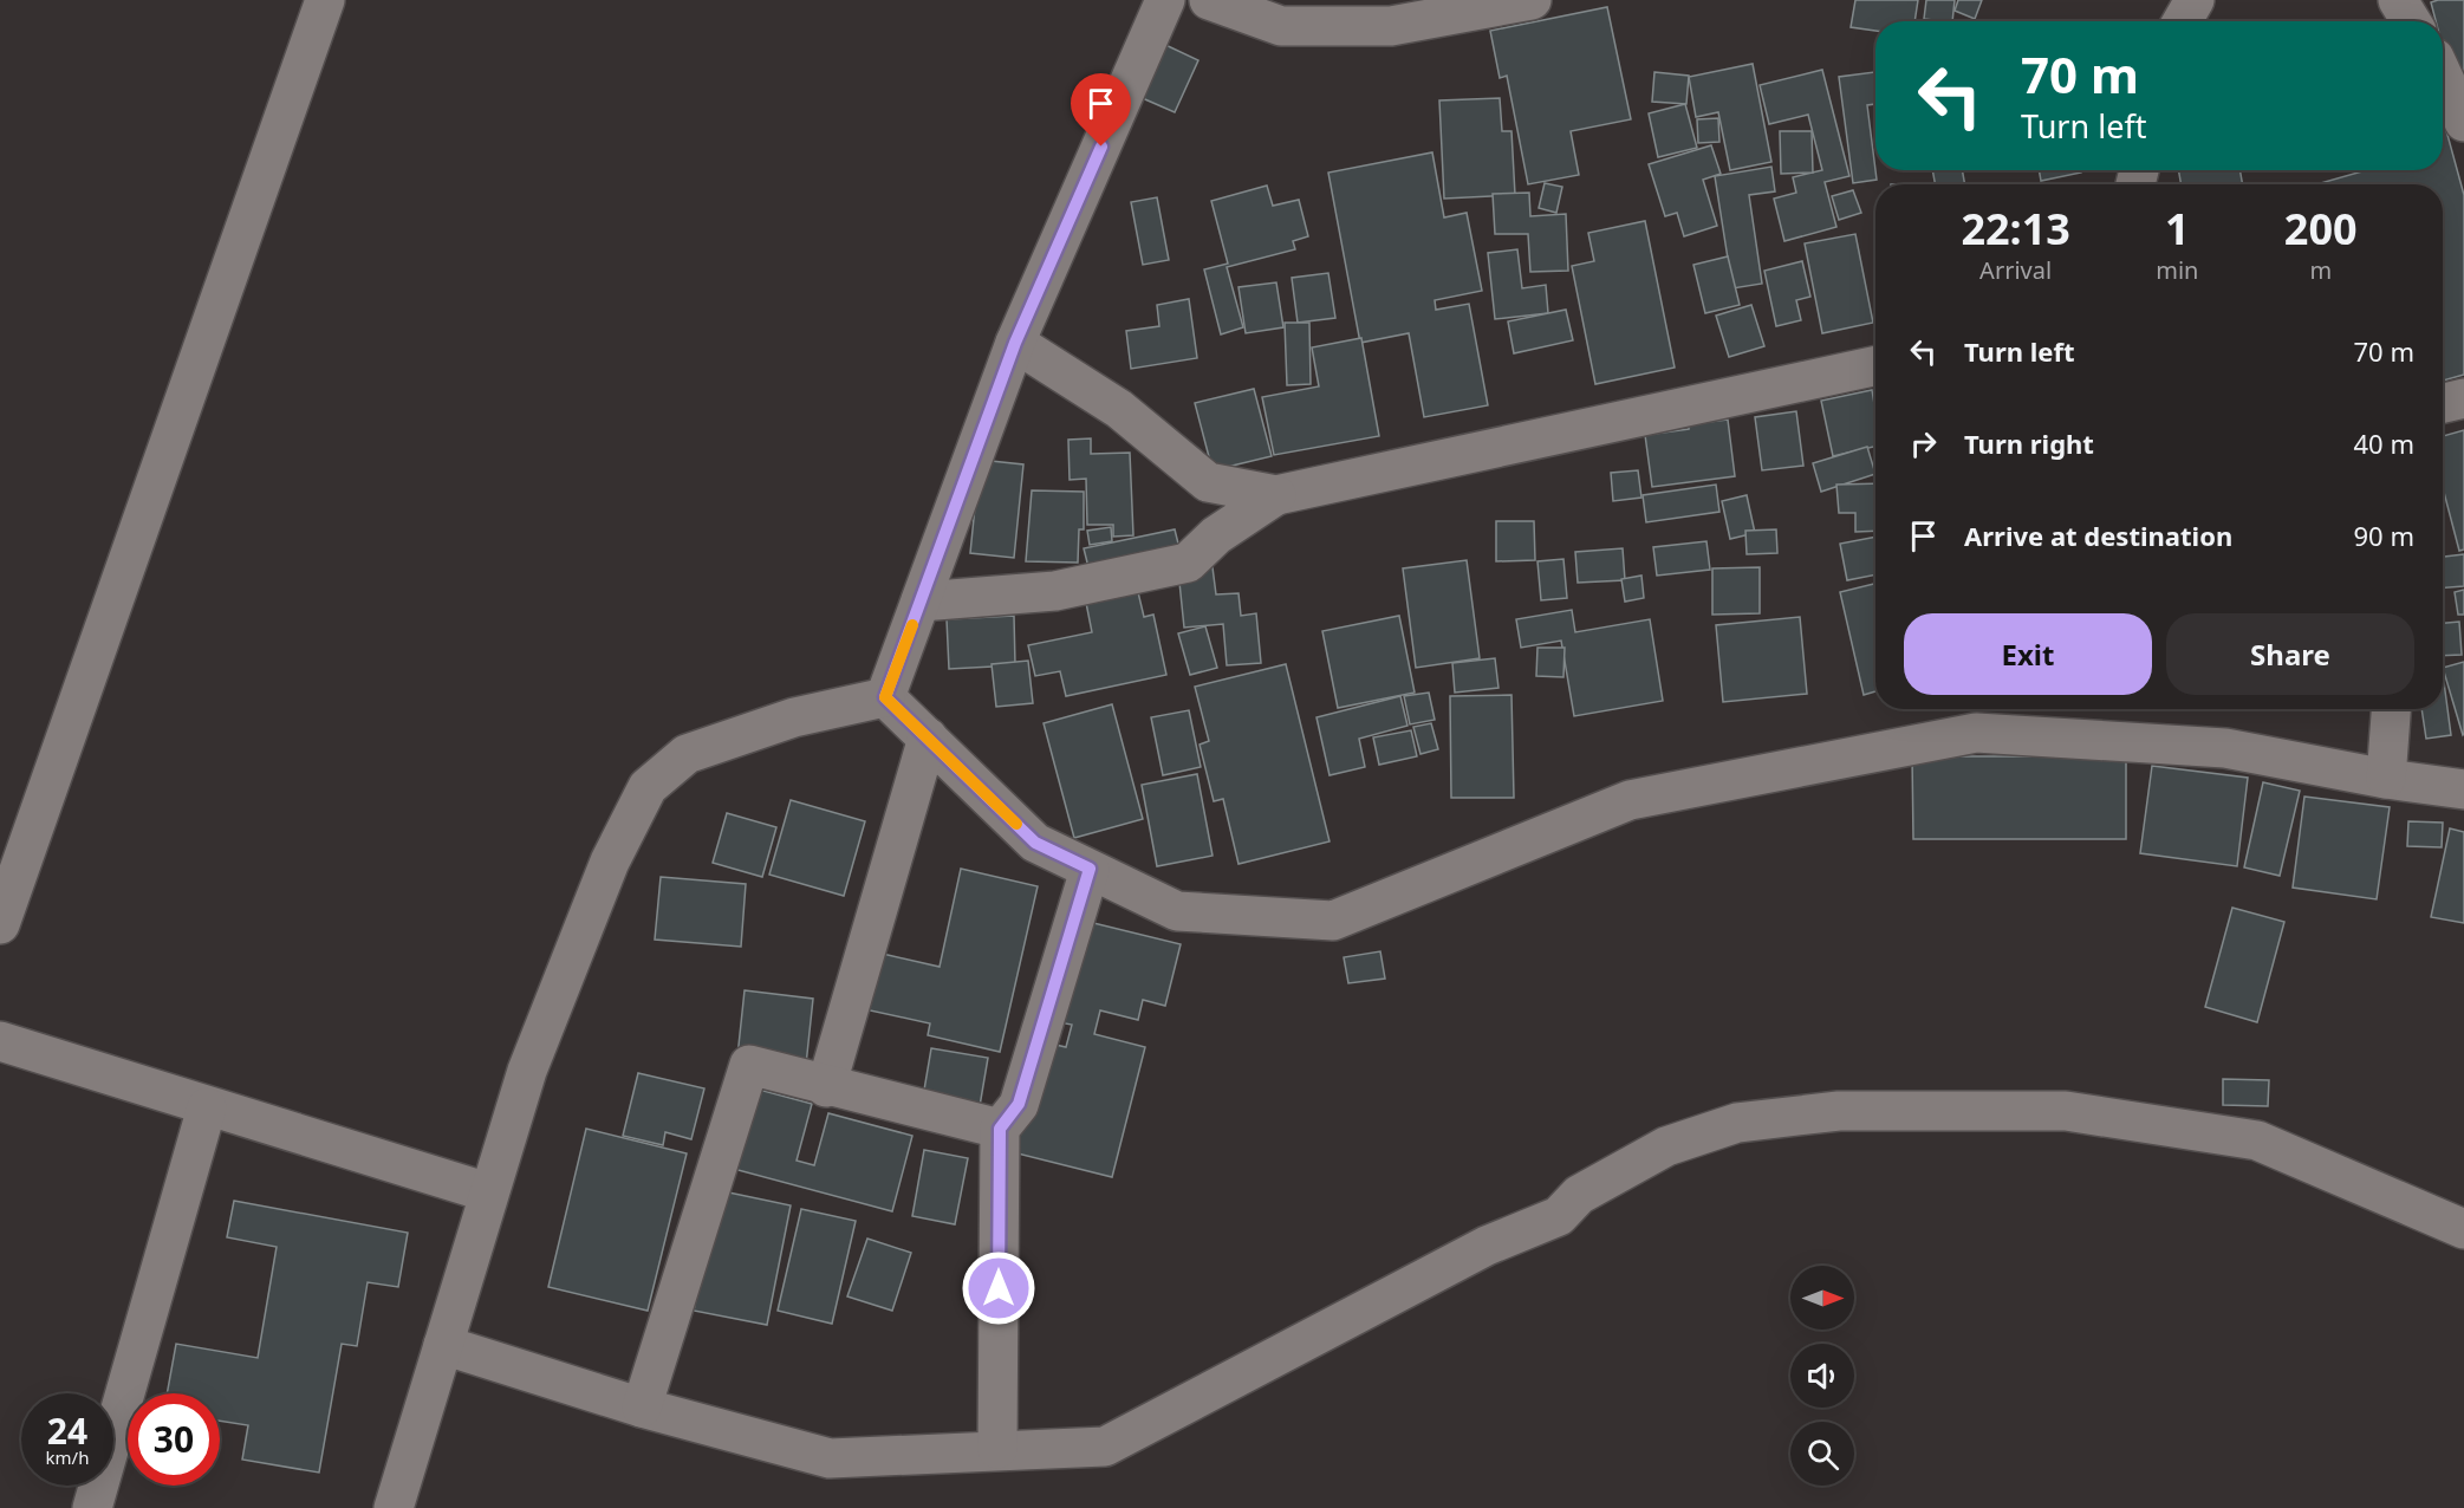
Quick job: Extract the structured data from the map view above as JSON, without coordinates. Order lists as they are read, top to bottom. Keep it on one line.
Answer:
{"north":"right","page":{"turn":["70 m","Turn left"],"eta":["22:13","Arrival","1","min","200","m"],"list":[{"name":"Turn left","value":"70 m"},{"name":"Turn right","value":"40 m"},{"name":"Arrive at destination","value":"90 m"}],"buttons":["Exit","Share"],"speed":"24 km/h","limit":"30"}}
